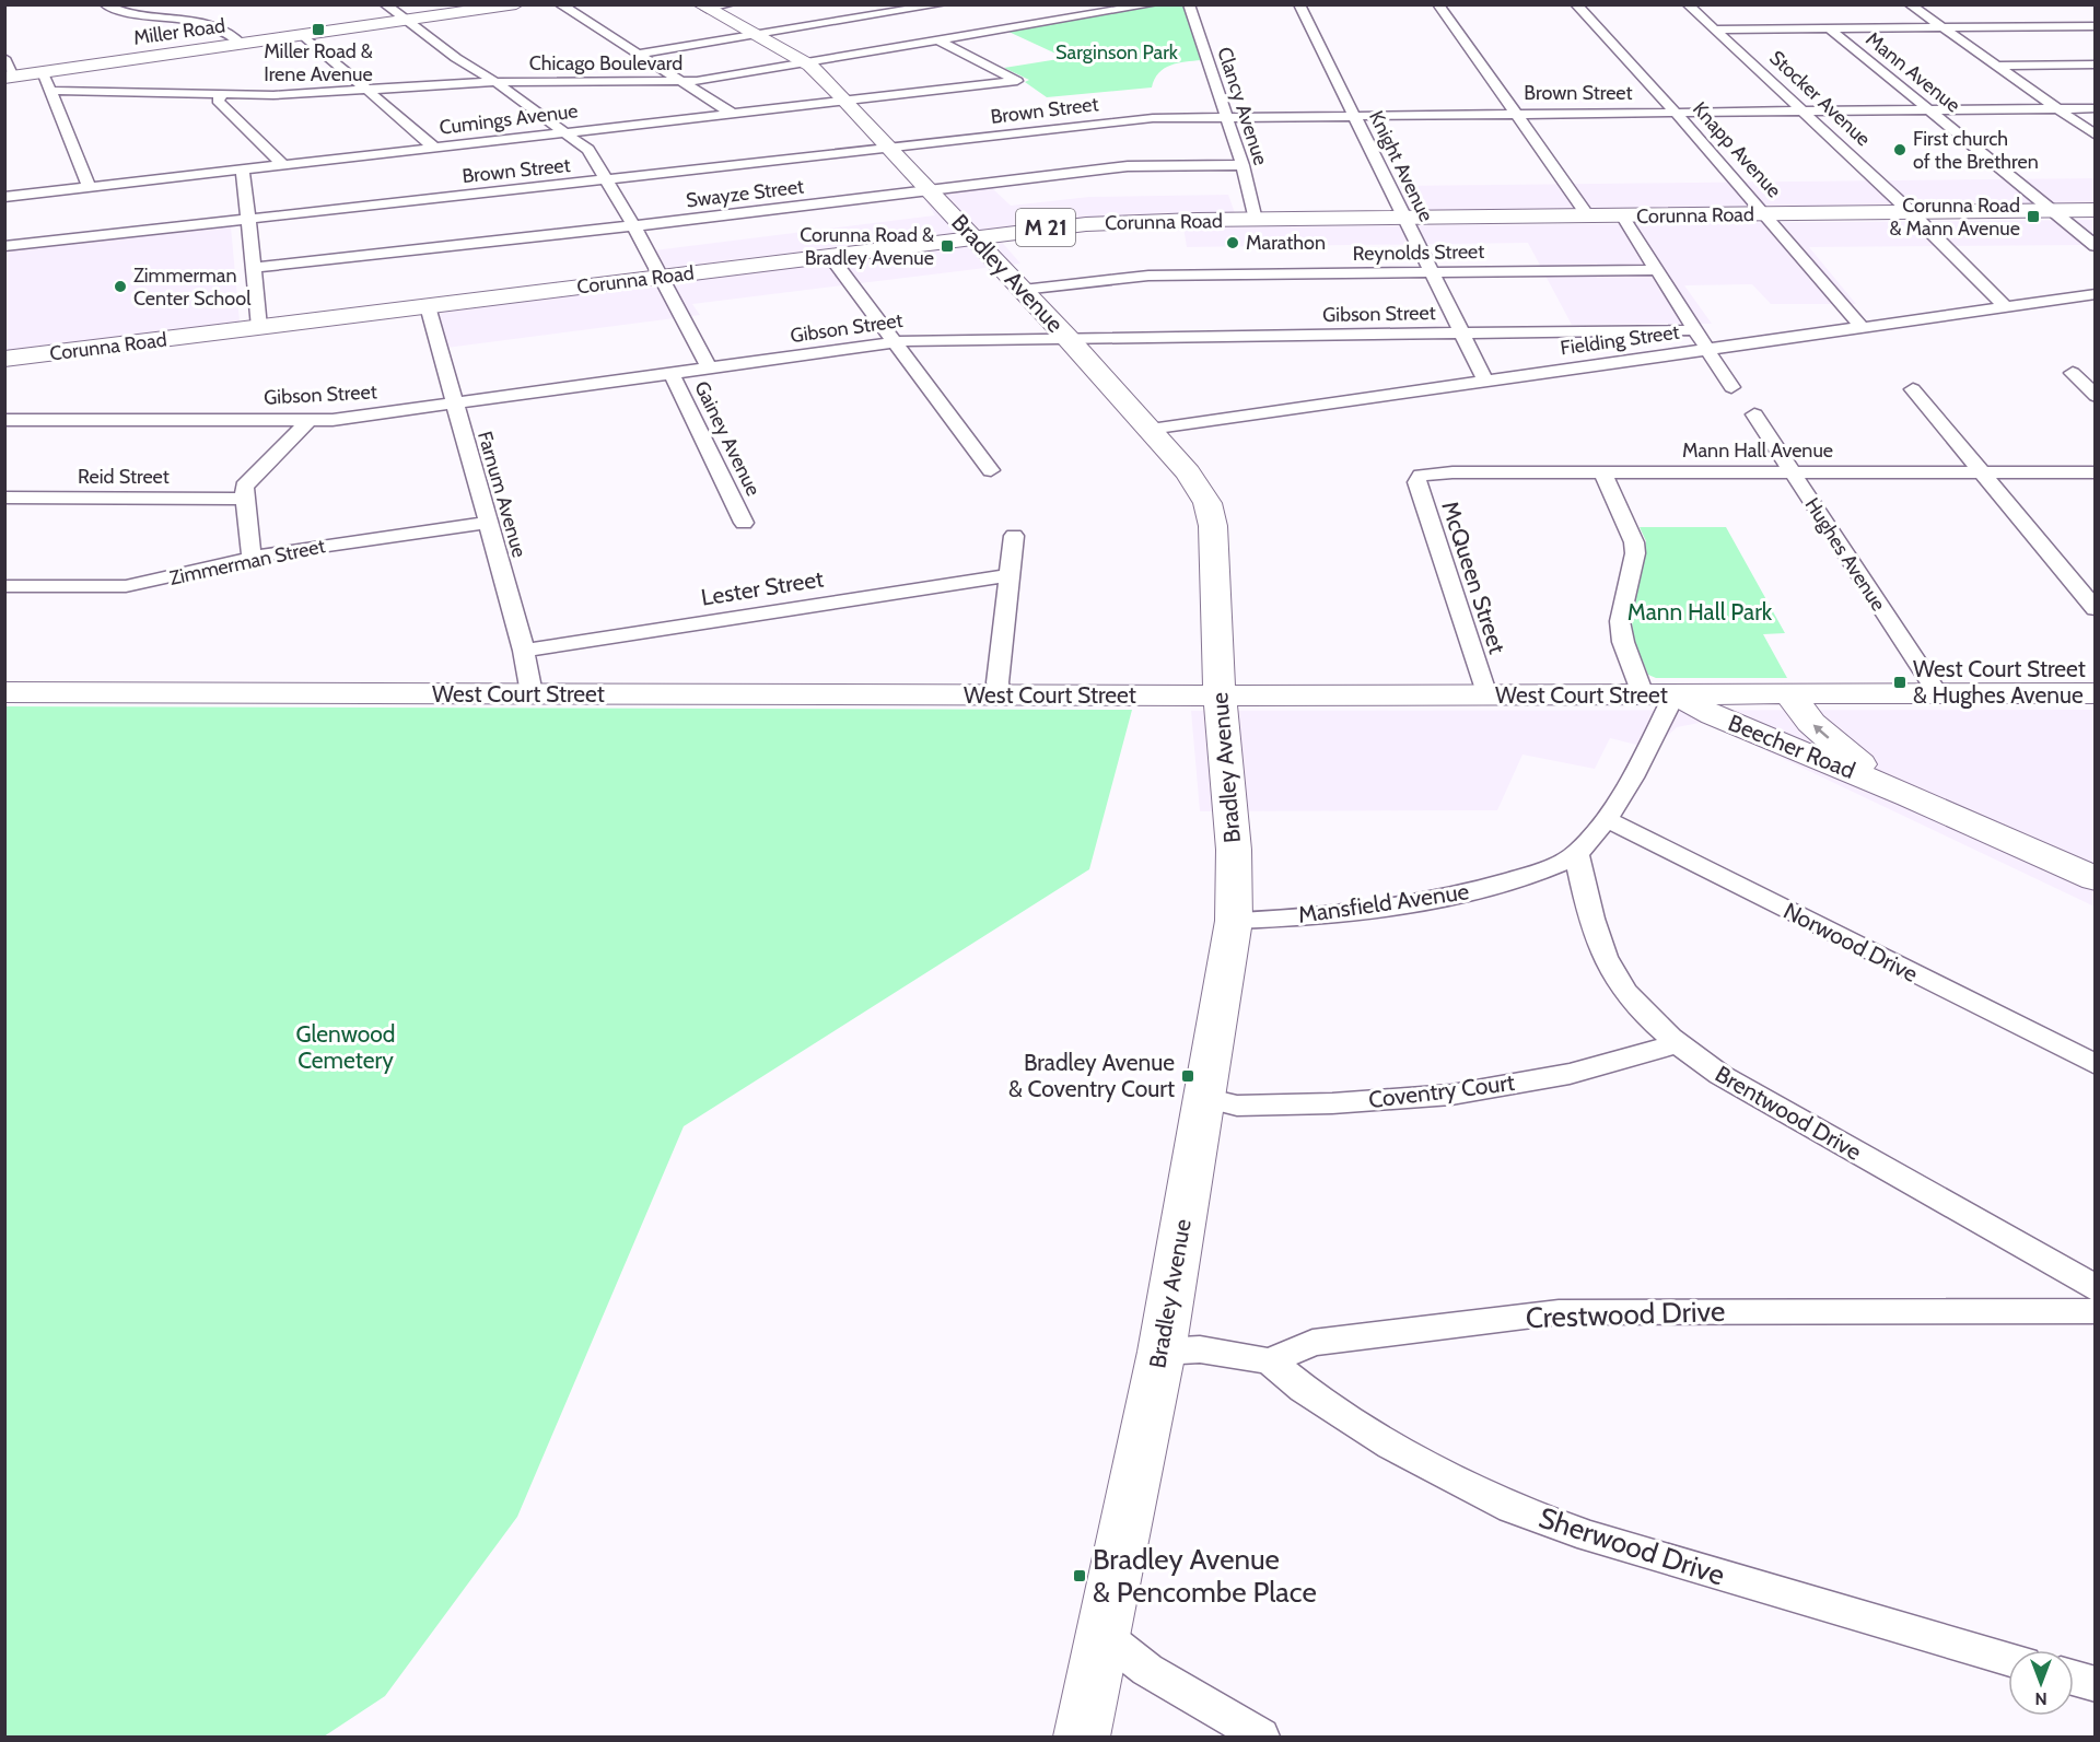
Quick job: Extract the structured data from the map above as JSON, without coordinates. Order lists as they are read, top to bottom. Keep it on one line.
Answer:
{"streets":{"street":["Miller Road","Chicago Boulevard","Mann Avenue","Brown Street","Stocker Avenue","Clancy Avenue","Cumings Avenue","Knapp Avenue","Knight Avenue","Swayze Street","Corunna Road","M 21","Reynolds Street","Bradley Avenue","Gibson Street","Fielding Street","Gainey Avenue","Mann Hall Avenue","Reid Street","Farnum Avenue","Hughes Avenue","Zimmerman Street","McQueen Street","Lester Street","West Court Street","Beecher Road","Mansfield Avenue","Norwood Drive","Coventry Court","Brentwood Drive","Crestwood Drive","Sherwood Drive"]},"crossings":[["Miller Road","Gainey Avenue"],["Chicago Boulevard","Cumings Avenue"],["Chicago Boulevard","Bradley Avenue"],["Chicago Boulevard","Gainey Avenue"],["Mann Avenue","Brown Street"],["Mann Avenue","Corunna Road"],["Brown Street","Stocker Avenue"],["Brown Street","Clancy Avenue"],["Brown Street","Knapp Avenue"],["Brown Street","Knight Avenue"],["Brown Street","Bradley Avenue"],["Brown Street","Gainey Avenue"],["Stocker Avenue","Corunna Road"],["Stocker Avenue","Fielding Street"],["Clancy Avenue","Swayze Street"],["Clancy Avenue","Corunna Road"],["Cumings Avenue","Bradley Avenue"],["Cumings Avenue","Gainey Avenue"],["Knapp Avenue","Corunna Road"],["Knapp Avenue","Fielding Street"],["Knight Avenue","Corunna Road"],["Knight Avenue","Reynolds Street"],["Knight Avenue","Gibson Street"],["Knight Avenue","Fielding Street"],["Swayze Street","Bradley Avenue"],["Swayze Street","Gainey Avenue"],["Corunna Road","Bradley Avenue"],["Corunna Road","Gainey Avenue"],["Corunna Road","Farnum Avenue"],["Reynolds Street","Bradley Avenue"],["Bradley Avenue","Gibson Street"],["Bradley Avenue","Fielding Street"],["Bradley Avenue","West Court Street"],["Bradley Avenue","Mansfield Avenue"],["Bradley Avenue","Coventry Court"],["Gibson Street","Gainey Avenue"],["Gibson Street","Farnum Avenue"],["Mann Hall Avenue","Hughes Avenue"],["Mann Hall Avenue","McQueen Street"],["Farnum Avenue","Zimmerman Street"],["Farnum Avenue","Lester Street"],["Farnum Avenue","West Court Street"],["Hughes Avenue","West Court Street"],["McQueen Street","West Court Street"],["West Court Street","Beecher Road"],["West Court Street","Mansfield Avenue"],["Beecher Road","Mansfield Avenue"],["Mansfield Avenue","Norwood Drive"],["Mansfield Avenue","Brentwood Drive"],["Coventry Court","Brentwood Drive"],["Crestwood Drive","Sherwood Drive"]],"parks":["Sarginson Park","Mann Hall Park","Glenwood Cemetery"],"places":{"transit":["Miller Road & Irene Avenue","Corunna Road & Mann Avenue","Corunna Road & Bradley Avenue","West Court Street & Hughes Avenue","Bradley Avenue & Coventry Court","Bradley Avenue & Pencombe Place"],"other":["First church of the Brethren","Marathon","Zimmerman Center School"]},"north":"bottom"}
